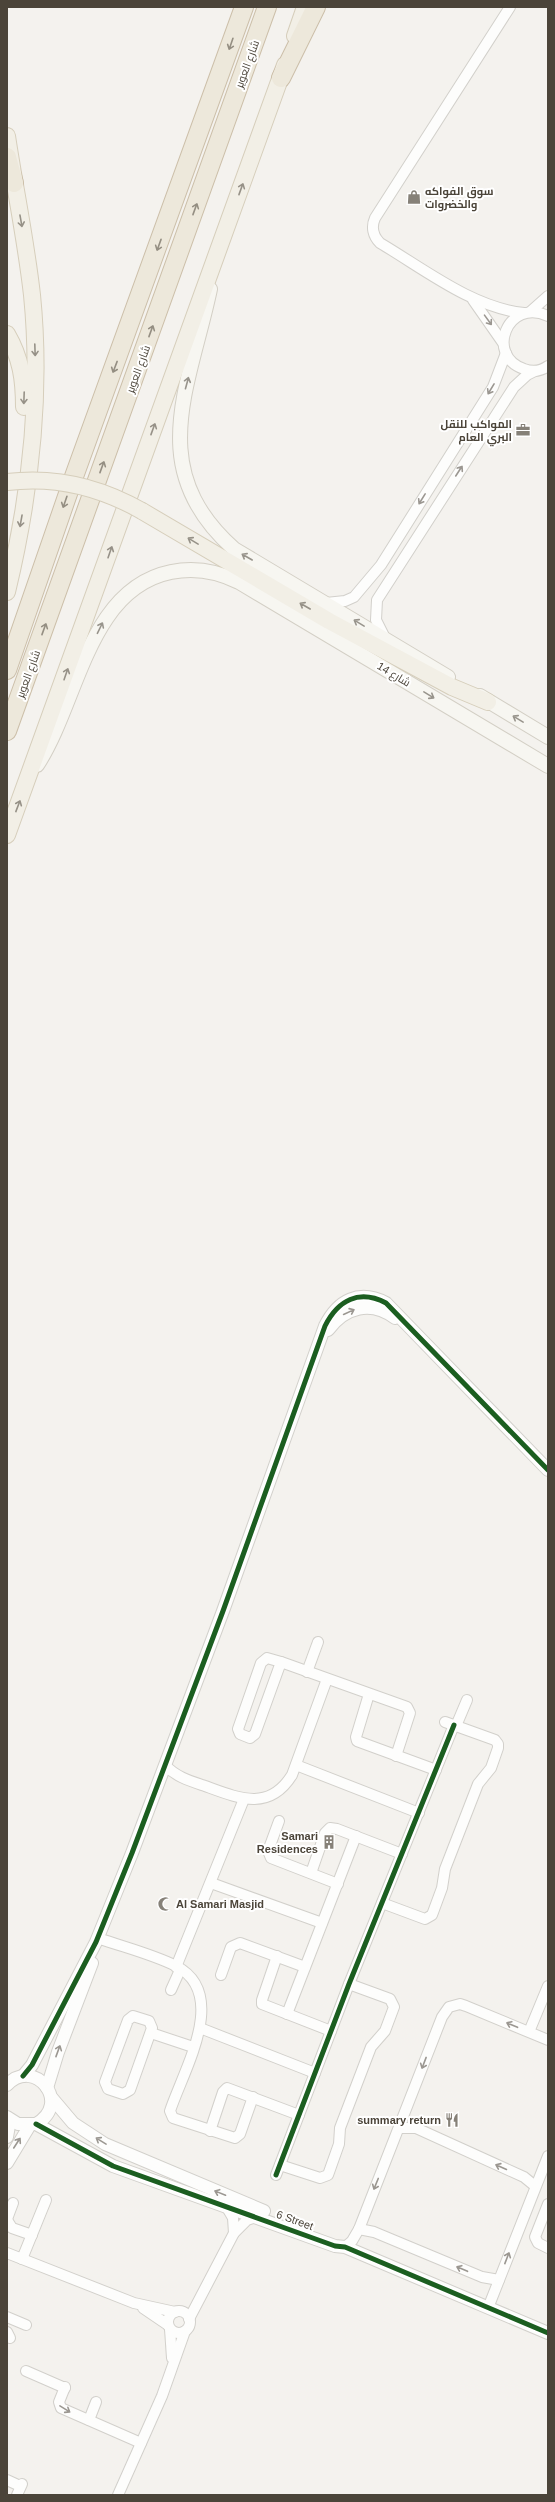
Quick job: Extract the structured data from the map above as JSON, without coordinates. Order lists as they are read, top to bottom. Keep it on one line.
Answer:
{"streets":{"highway":["شارع العوير"],"main road":["شارع 14"],"street":["6 Street"]},"places":{"shop":["سوق الفواكه والخضروات"],"office":["المواكب للنقل البري العام"],"building":["Samari Residences"],"mosque":["Al Samari Masjid"],"restaurant":["summary return"]}}
